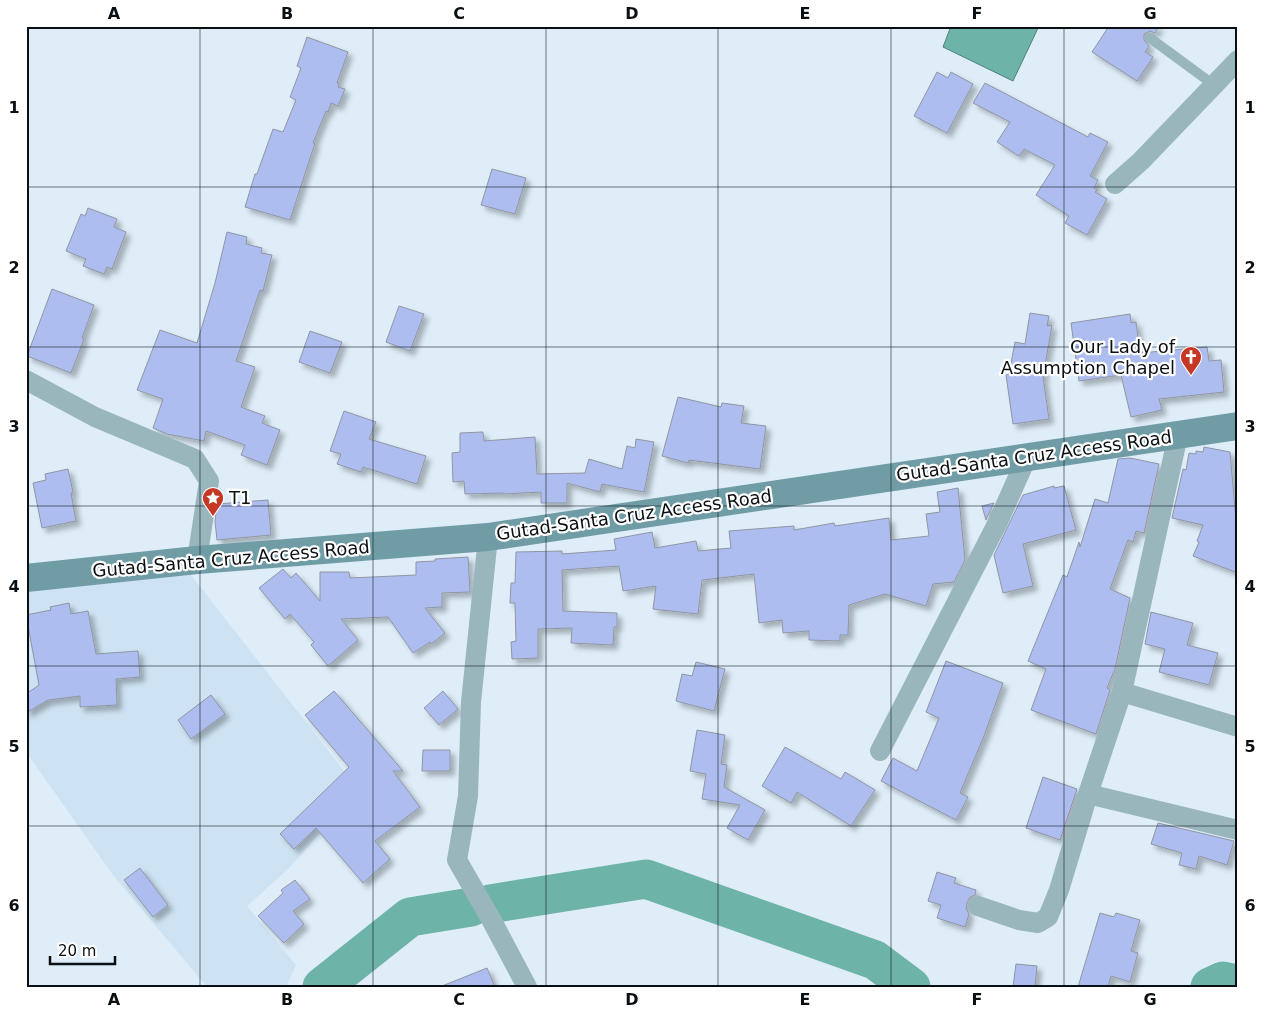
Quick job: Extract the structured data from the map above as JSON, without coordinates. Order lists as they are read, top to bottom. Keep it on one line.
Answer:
{"streets":{"main road":["Gutad-Santa Cruz Access Road"]},"places":{"church":["Our Lady of Assumption Chapel"],"place":["T1"]},"scale_bar":"20 m","grid":{"columns":["A","B","C","D","E","F","G"],"rows":["1","2","3","4","5","6"]}}
